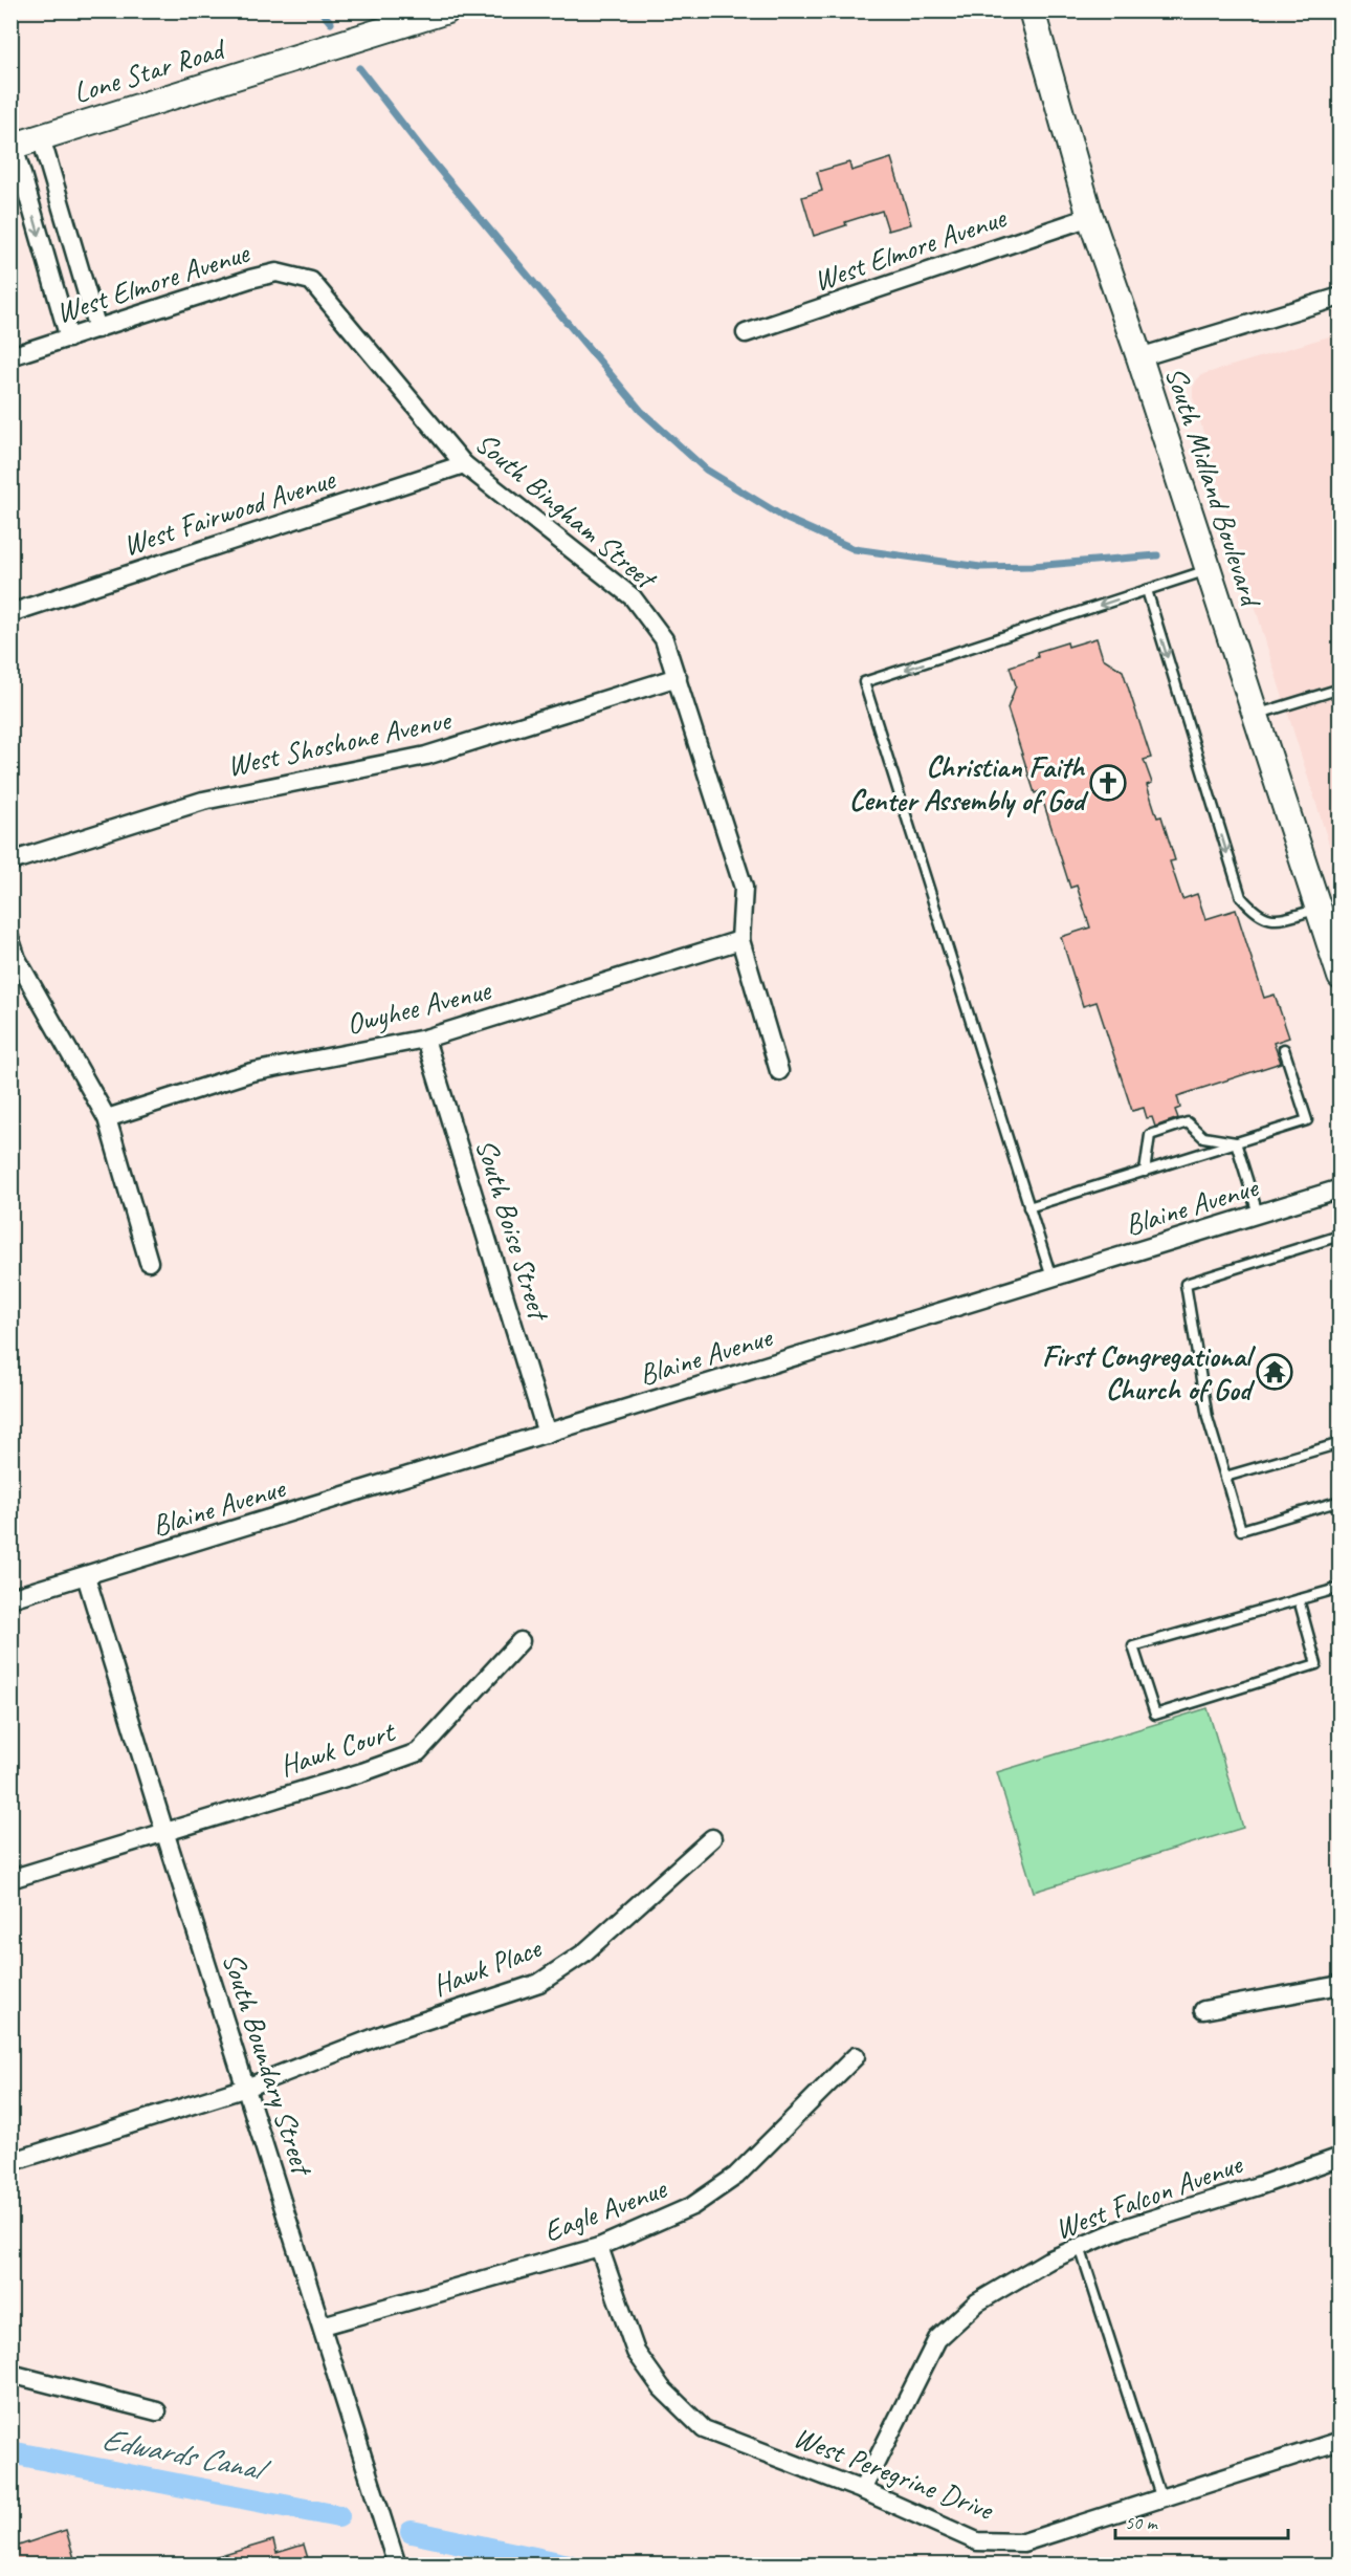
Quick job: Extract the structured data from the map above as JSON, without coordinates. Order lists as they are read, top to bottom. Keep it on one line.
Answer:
{"streets":{"main road":["Lone Star Road","South Midland Boulevard"],"street":["West Elmore Avenue","South Bingham Street","West Fairwood Avenue","West Shoshone Avenue","Owyhee Avenue","Blaine Avenue","South Boise Street","Hawk Court","Hawk Place","South Boundary Street","West Falcon Avenue","Eagle Avenue","West Peregrine Drive"]},"crossings":[["West Elmore Avenue","South Midland Boulevard"],["West Elmore Avenue","South Bingham Street"],["South Bingham Street","West Fairwood Avenue"],["South Bingham Street","West Shoshone Avenue"],["South Bingham Street","Owyhee Avenue"],["Owyhee Avenue","South Boise Street"],["Blaine Avenue","South Boise Street"],["Blaine Avenue","South Boundary Street"],["Hawk Court","South Boundary Street"],["Hawk Place","South Boundary Street"],["South Boundary Street","Eagle Avenue"],["West Falcon Avenue","West Peregrine Drive"],["Eagle Avenue","West Peregrine Drive"]],"water":["Edwards Canal"],"places":{"church":["Christian Faith Center Assembly of God"],"temple":["First Congregational Church of God"]},"scale_bar":"50 m"}
